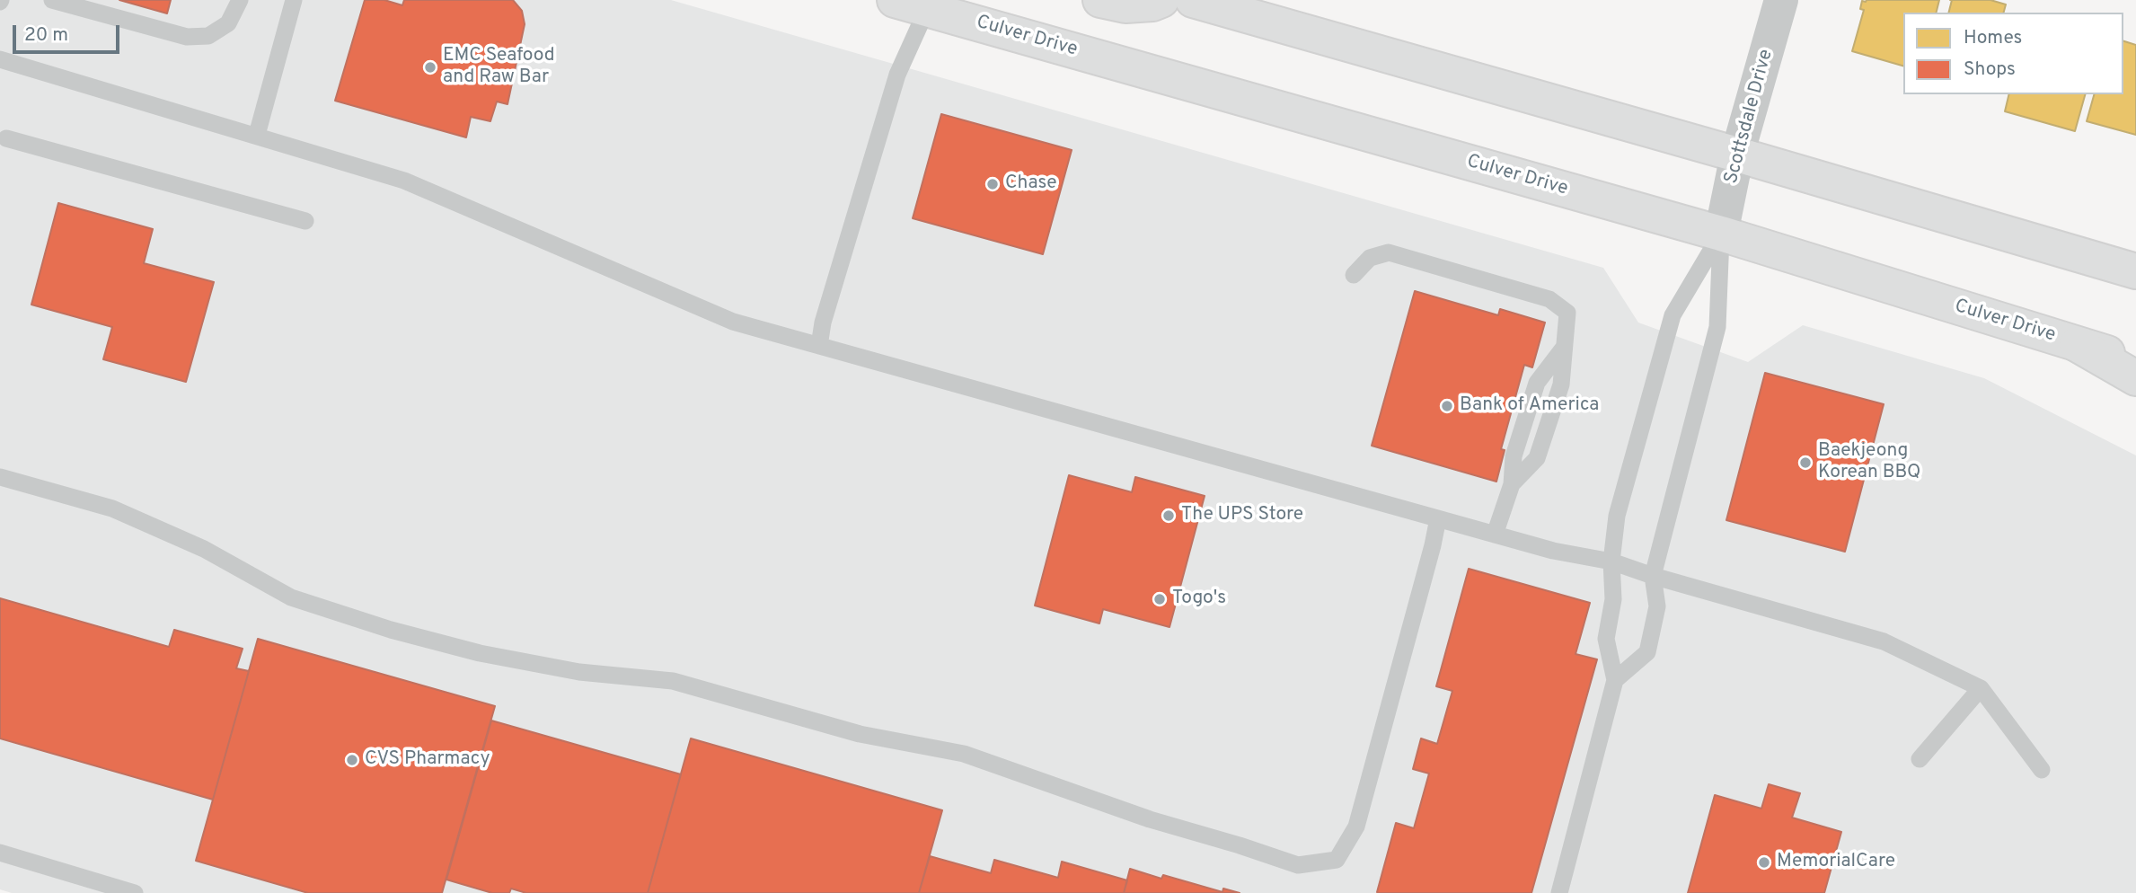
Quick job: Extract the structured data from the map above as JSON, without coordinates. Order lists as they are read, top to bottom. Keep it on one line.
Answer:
{"streets":{"main road":["Culver Drive"],"street":["Scottsdale Drive"]},"crossings":[["Culver Drive","Scottsdale Drive"]],"places":["EMC Seafood and Raw Bar","Chase","Bank of America","Baekjeong Korean BBQ","The UPS Store","Togo's","CVS Pharmacy","MemorialCare"],"legend":["Homes","Shops"],"scale_bar":"20 m"}
